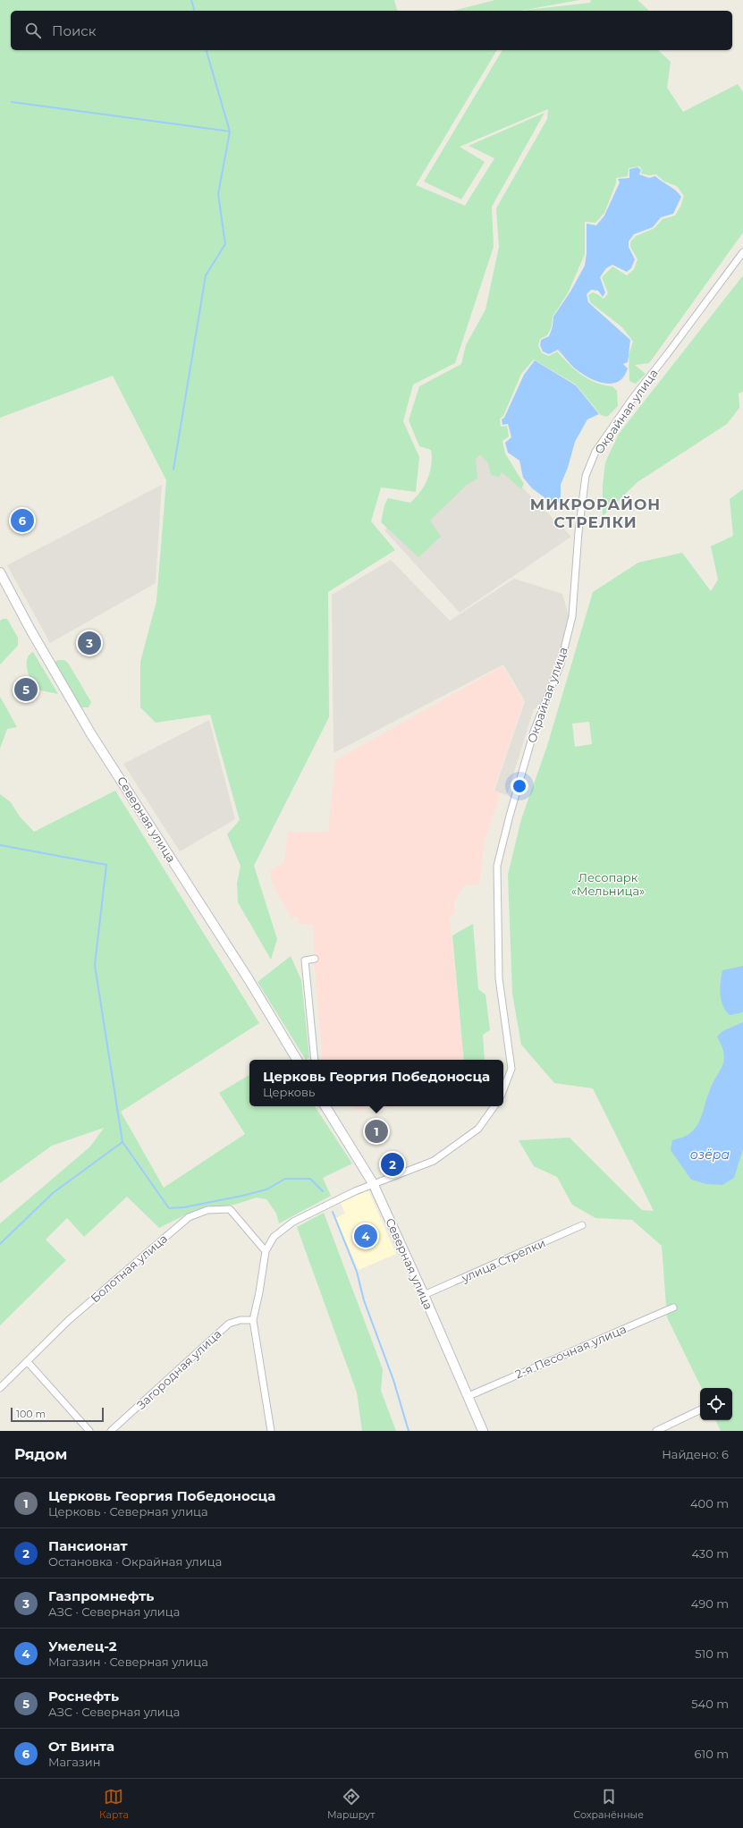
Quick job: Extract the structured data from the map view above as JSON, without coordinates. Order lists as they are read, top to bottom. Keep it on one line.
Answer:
{"streets":{"main road":["Северная улица"],"street":["Окрайная улица","улица Стрелки","Болотная улица","2-я Песочная улица","Загородная улица"]},"crossings":[["Северная улица","улица Стрелки"],["Северная улица","2-я Песочная улица"]],"districts":["МИКРОРАЙОН СТРЕЛКИ"],"water":["озёра"],"parks":["Лесопарк «Мельница»"],"scale_bar":"100 m","page":{"search":"Поиск","pins":["6","3","5","1","2","4"],"popup":["Церковь Георгия Победоносца","Церковь"],"scale":"100 m","heading":["Рядом","Найдено: 6"],"list":[{"mark":"1","name":"Церковь Георгия Победоносца","note":"Церковь · Северная улица","value":"400 m"},{"mark":"2","name":"Пансионат","note":"Остановка · Окрайная улица","value":"430 m"},{"mark":"3","name":"Газпромнефть","note":"АЗС · Северная улица","value":"490 m"},{"mark":"4","name":"Умелец-2","note":"Магазин · Северная улица","value":"510 m"},{"mark":"5","name":"Роснефть","note":"АЗС · Северная улица","value":"540 m"},{"mark":"6","name":"От Винта","note":"Магазин","value":"610 m"}],"nav":["Карта","Маршрут","Сохранённые"]}}
